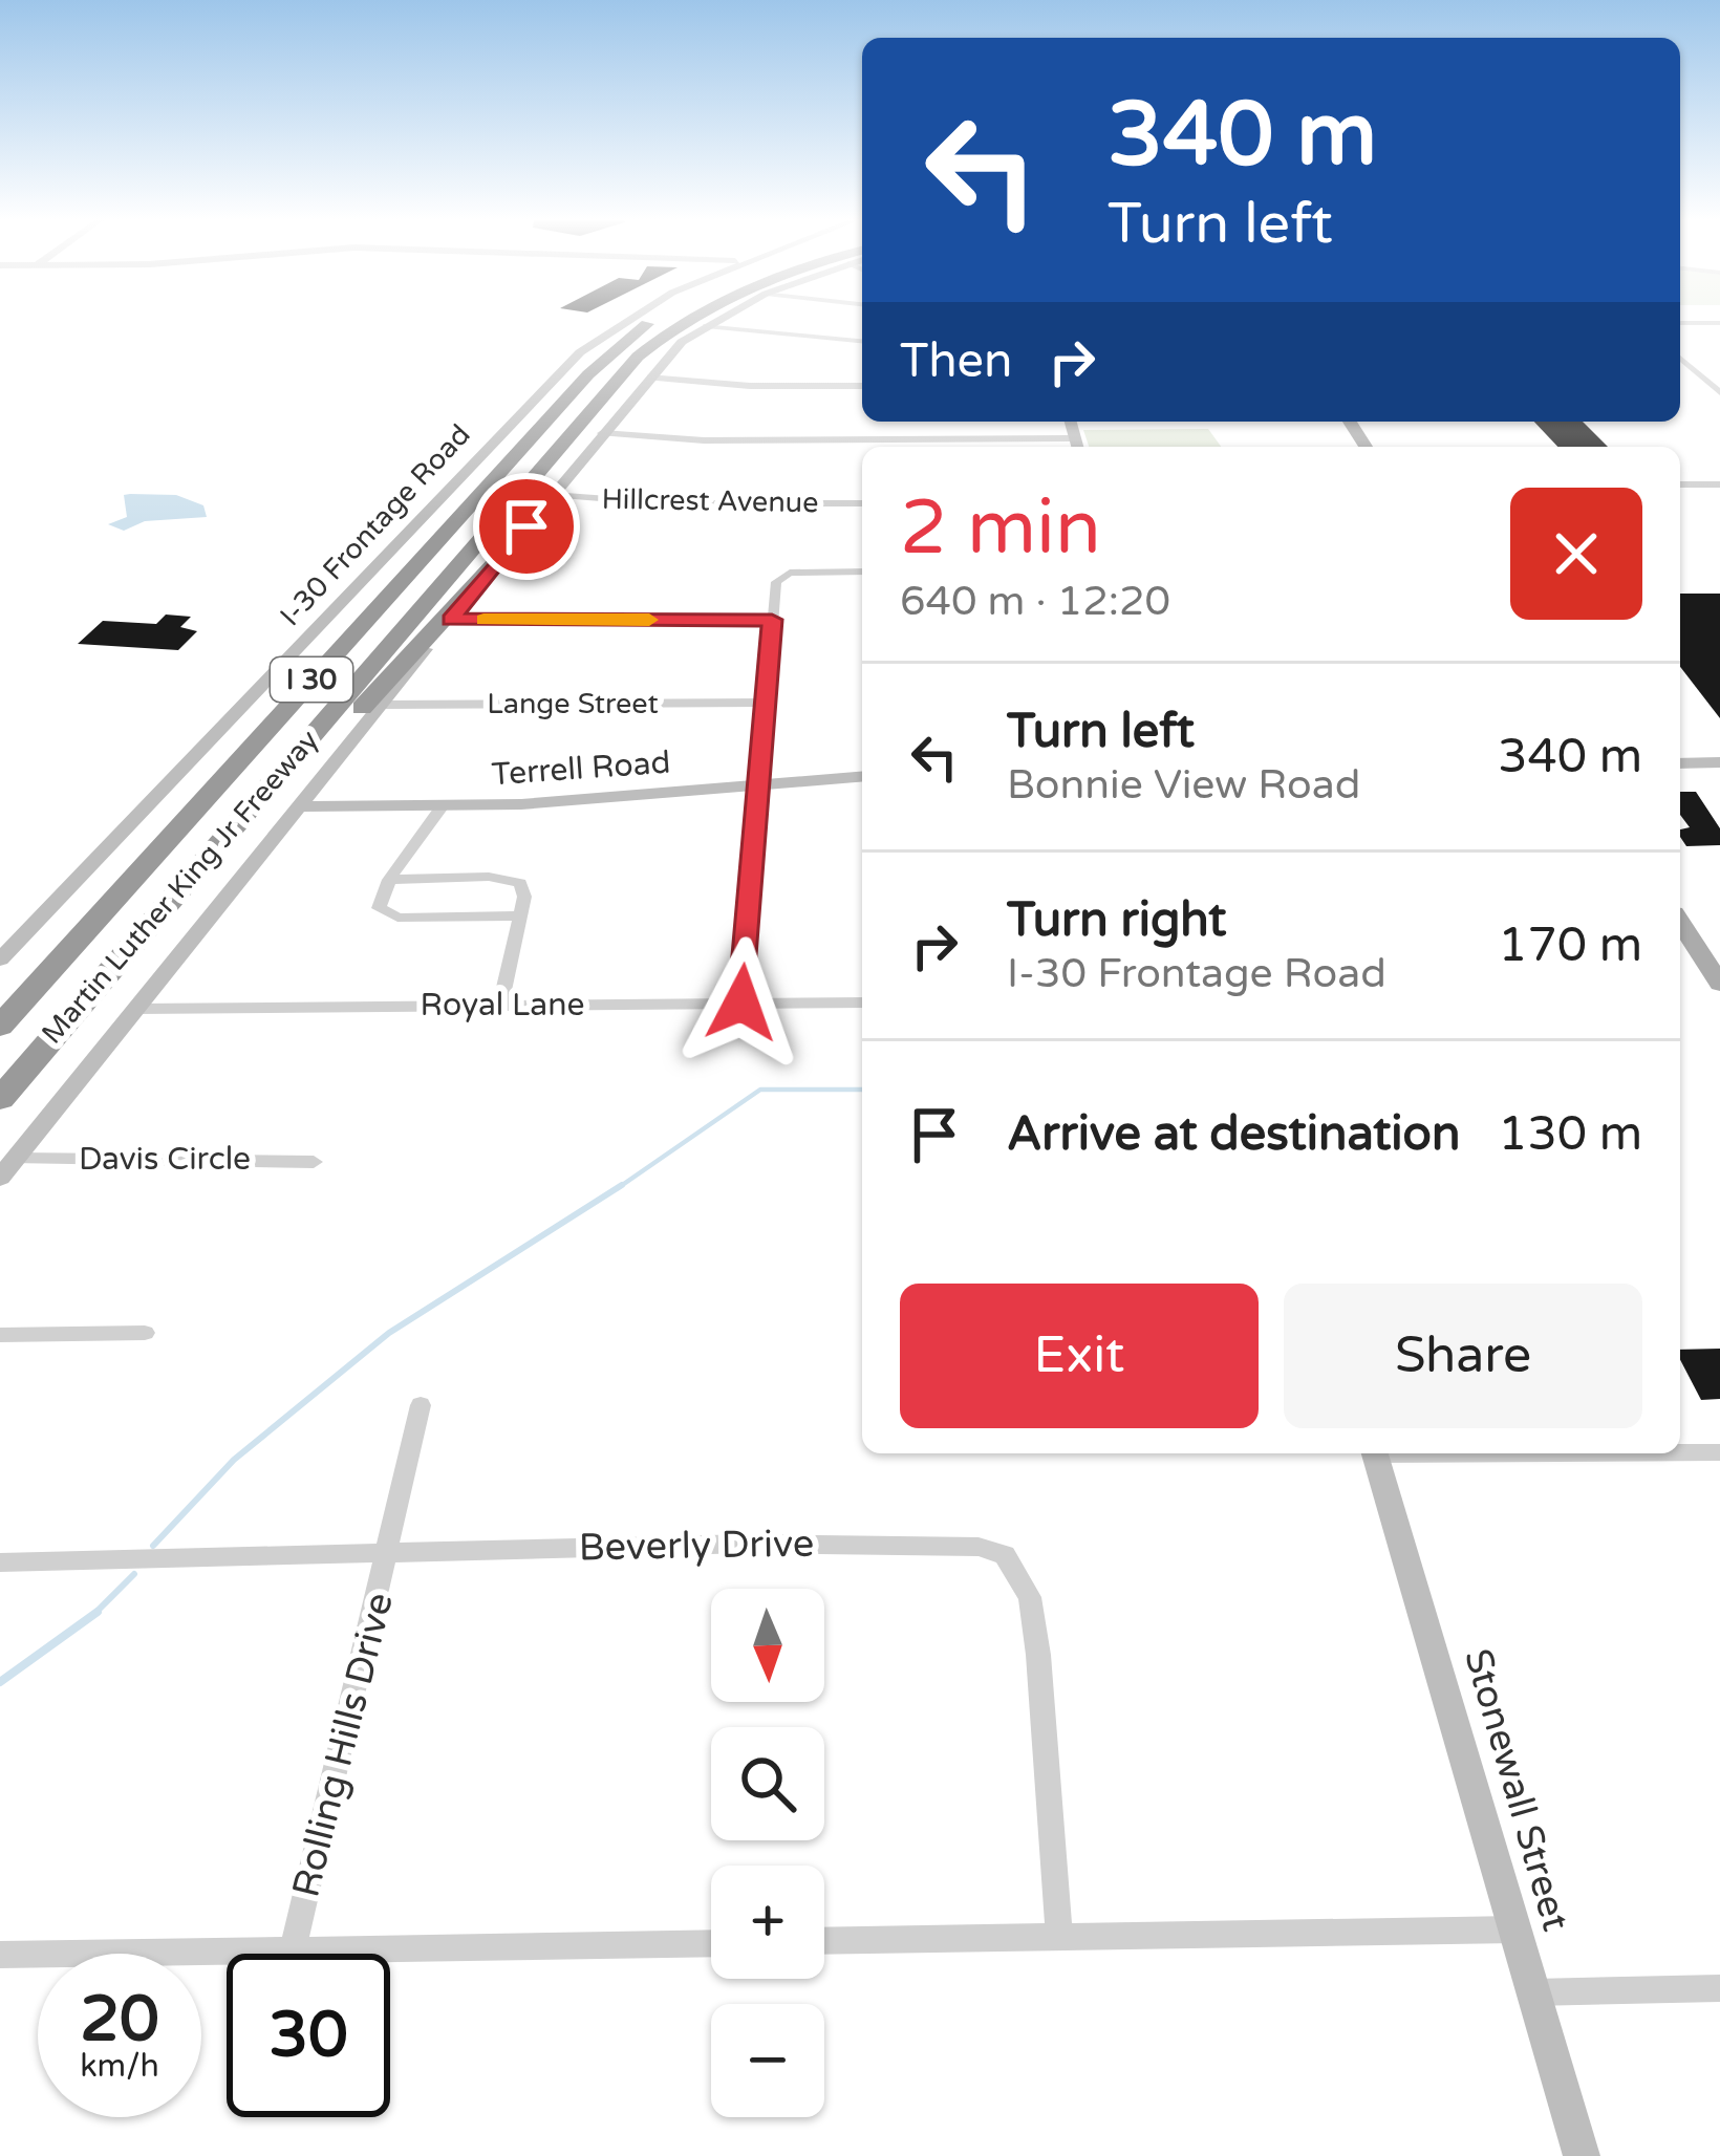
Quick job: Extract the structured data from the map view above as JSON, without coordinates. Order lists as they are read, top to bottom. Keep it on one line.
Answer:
{"streets":{"highway":["I 30","Martin Luther King Jr Freeway"],"main road":["I-30 Frontage Road","Terrell Road","Stonewall Street"],"street":["Hillcrest Avenue","Lange Street","Royal Lane","Davis Circle","Beverly Drive","Rolling Hills Drive"]},"crossings":[["Beverly Drive","Rolling Hills Drive"]],"north":"bottom","page":{"turn":["340 m","Turn left"],"then":"Then","heading":["2 min","640 m · 12:20"],"list":[{"name":"Turn left","note":"Bonnie View Road","value":"340 m"},{"name":"Turn right","note":"I-30 Frontage Road","value":"170 m"},{"name":"Arrive at destination","value":"130 m"}],"buttons":["Exit","Share"],"map_buttons":["+","−"],"speed":"20 km/h","limit":"30"}}
